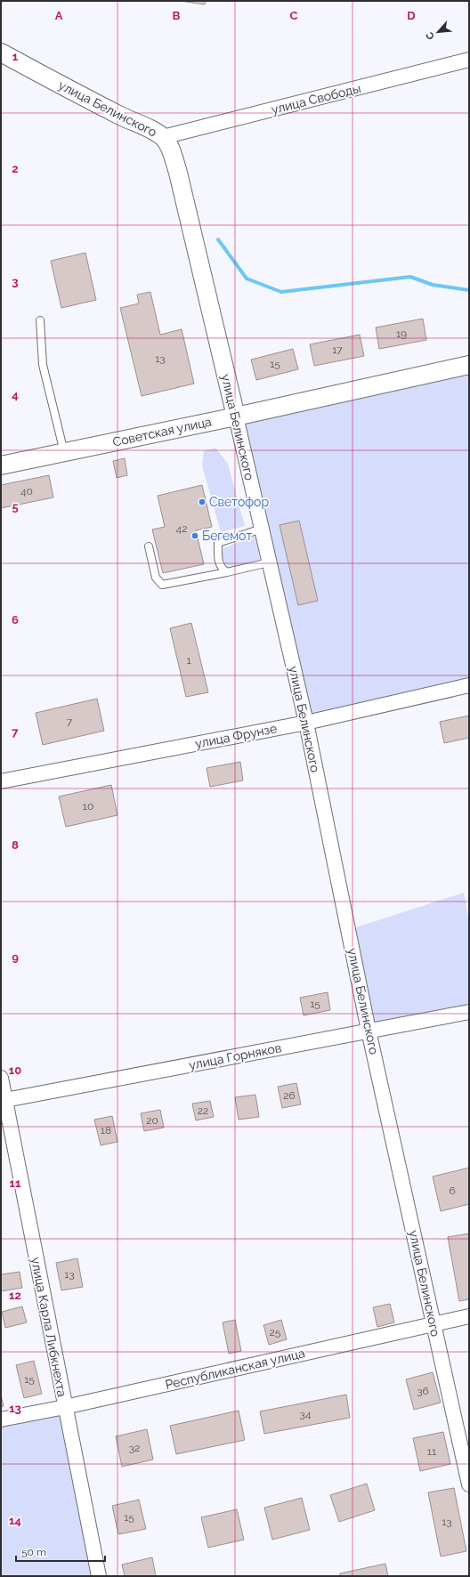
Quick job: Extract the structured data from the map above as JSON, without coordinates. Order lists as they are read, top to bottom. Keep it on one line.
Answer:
{"streets":{"street":["улица Свободы","улица Белинского","Советская улица","улица Фрунзе","улица Горняков","улица Карла Либкнехта","Республиканская улица"]},"crossings":[["улица Свободы","улица Белинского"],["улица Белинского","Советская улица"],["улица Белинского","улица Фрунзе"],["улица Белинского","улица Горняков"],["улица Белинского","Республиканская улица"],["улица Горняков","улица Карла Либкнехта"],["улица Карла Либкнехта","Республиканская улица"]],"places":["Светофор","Бегемот"],"house_numbers":["19","17","13","15","40","42","1","7","10","15","26","22","20","18","6","13","25","15","36","34","32","11","15","13"],"scale_bar":"50 m","north":"bottom left","grid":{"columns":["A","B","C","D"],"rows":["1","2","3","4","5","6","7","8","9","10","11","12","13","14"]}}
